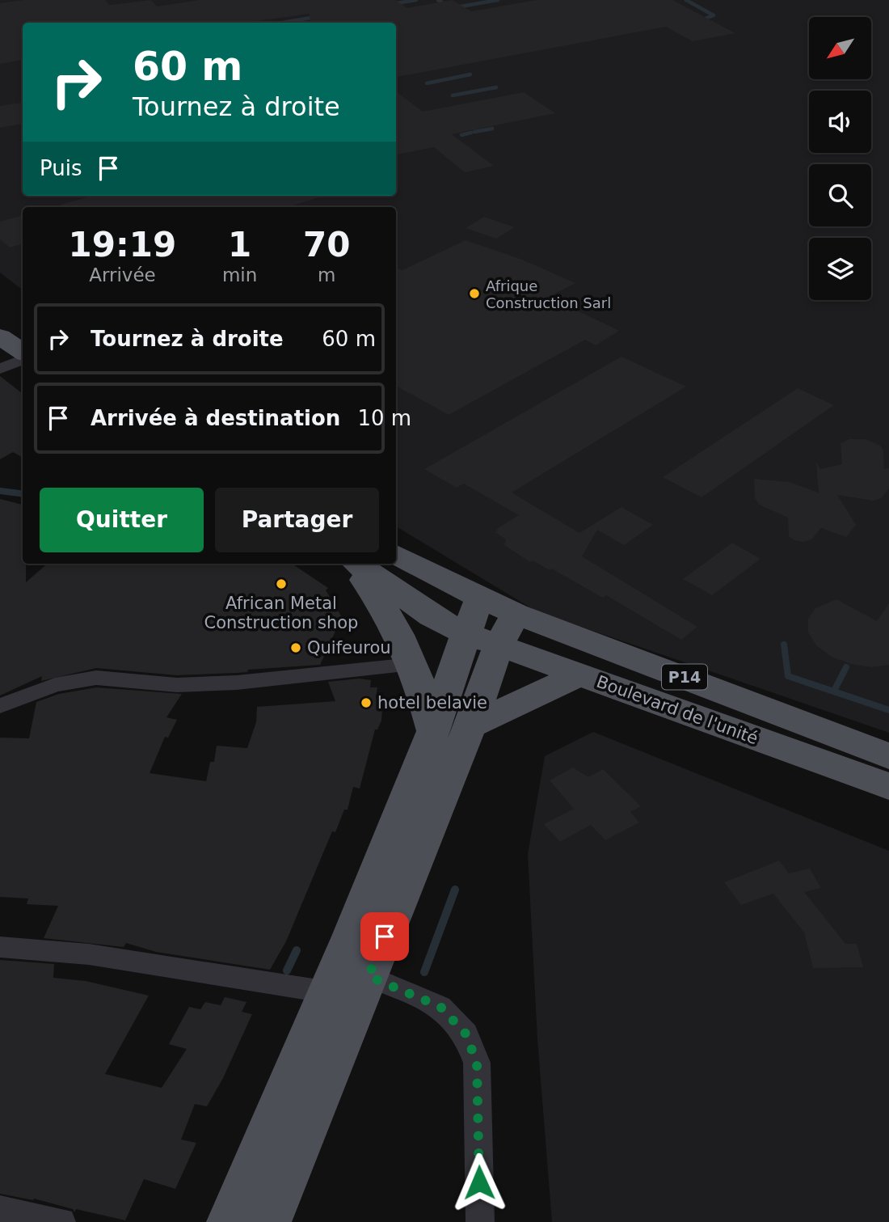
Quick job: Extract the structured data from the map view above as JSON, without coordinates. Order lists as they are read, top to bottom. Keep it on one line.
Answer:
{"streets":{"main road":["P14","Boulevard de l'unité"]},"crossings":[["P14","Boulevard de l'unité"]],"places":["Afrique Construction Sarl","African Metal Construction shop","Quifeurou","hotel belavie"],"north":"bottom left","page":{"turn":["60 m","Tournez à droite"],"then":"Puis","eta":["19:19","Arrivée","1","min","70","m"],"list":[{"name":"Tournez à droite","value":"60 m"},{"name":"Arrivée à destination","value":"10 m"}],"buttons":["Quitter","Partager"]}}
